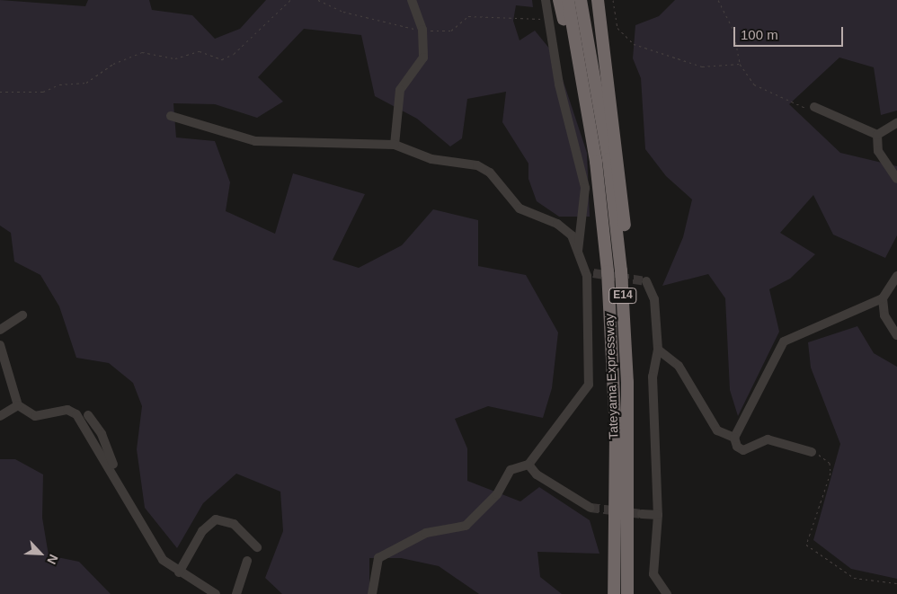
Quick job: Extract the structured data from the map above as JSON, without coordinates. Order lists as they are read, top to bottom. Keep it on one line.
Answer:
{"streets":{"highway":["E14","Tateyama Expressway"]},"scale_bar":"100 m","north":"bottom right"}
